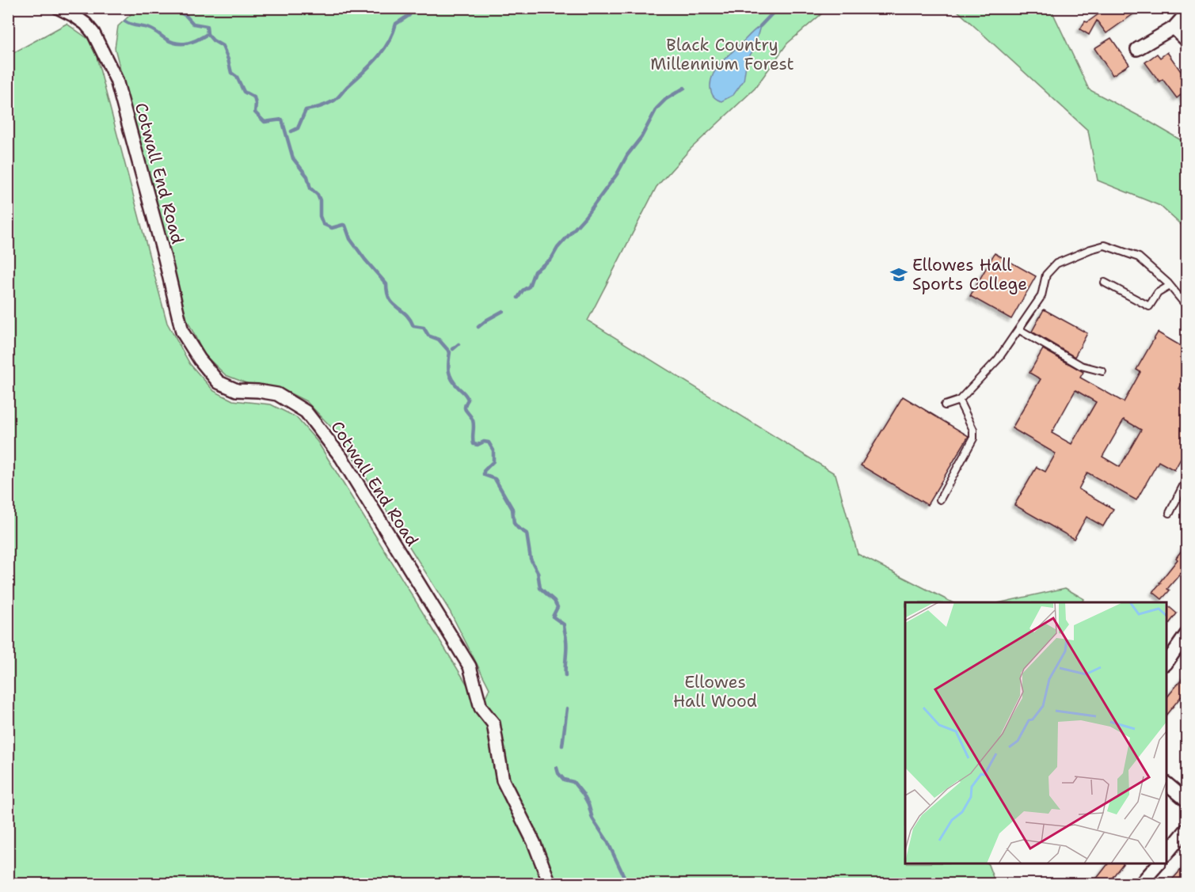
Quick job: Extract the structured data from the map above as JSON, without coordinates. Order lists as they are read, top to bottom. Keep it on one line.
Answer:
{"streets":{"street":["Cotwall End Road"]},"parks":["Black Country Millennium Forest","Ellowes Hall Wood"],"places":{"school or university":["Ellowes Hall Sports College"]}}
